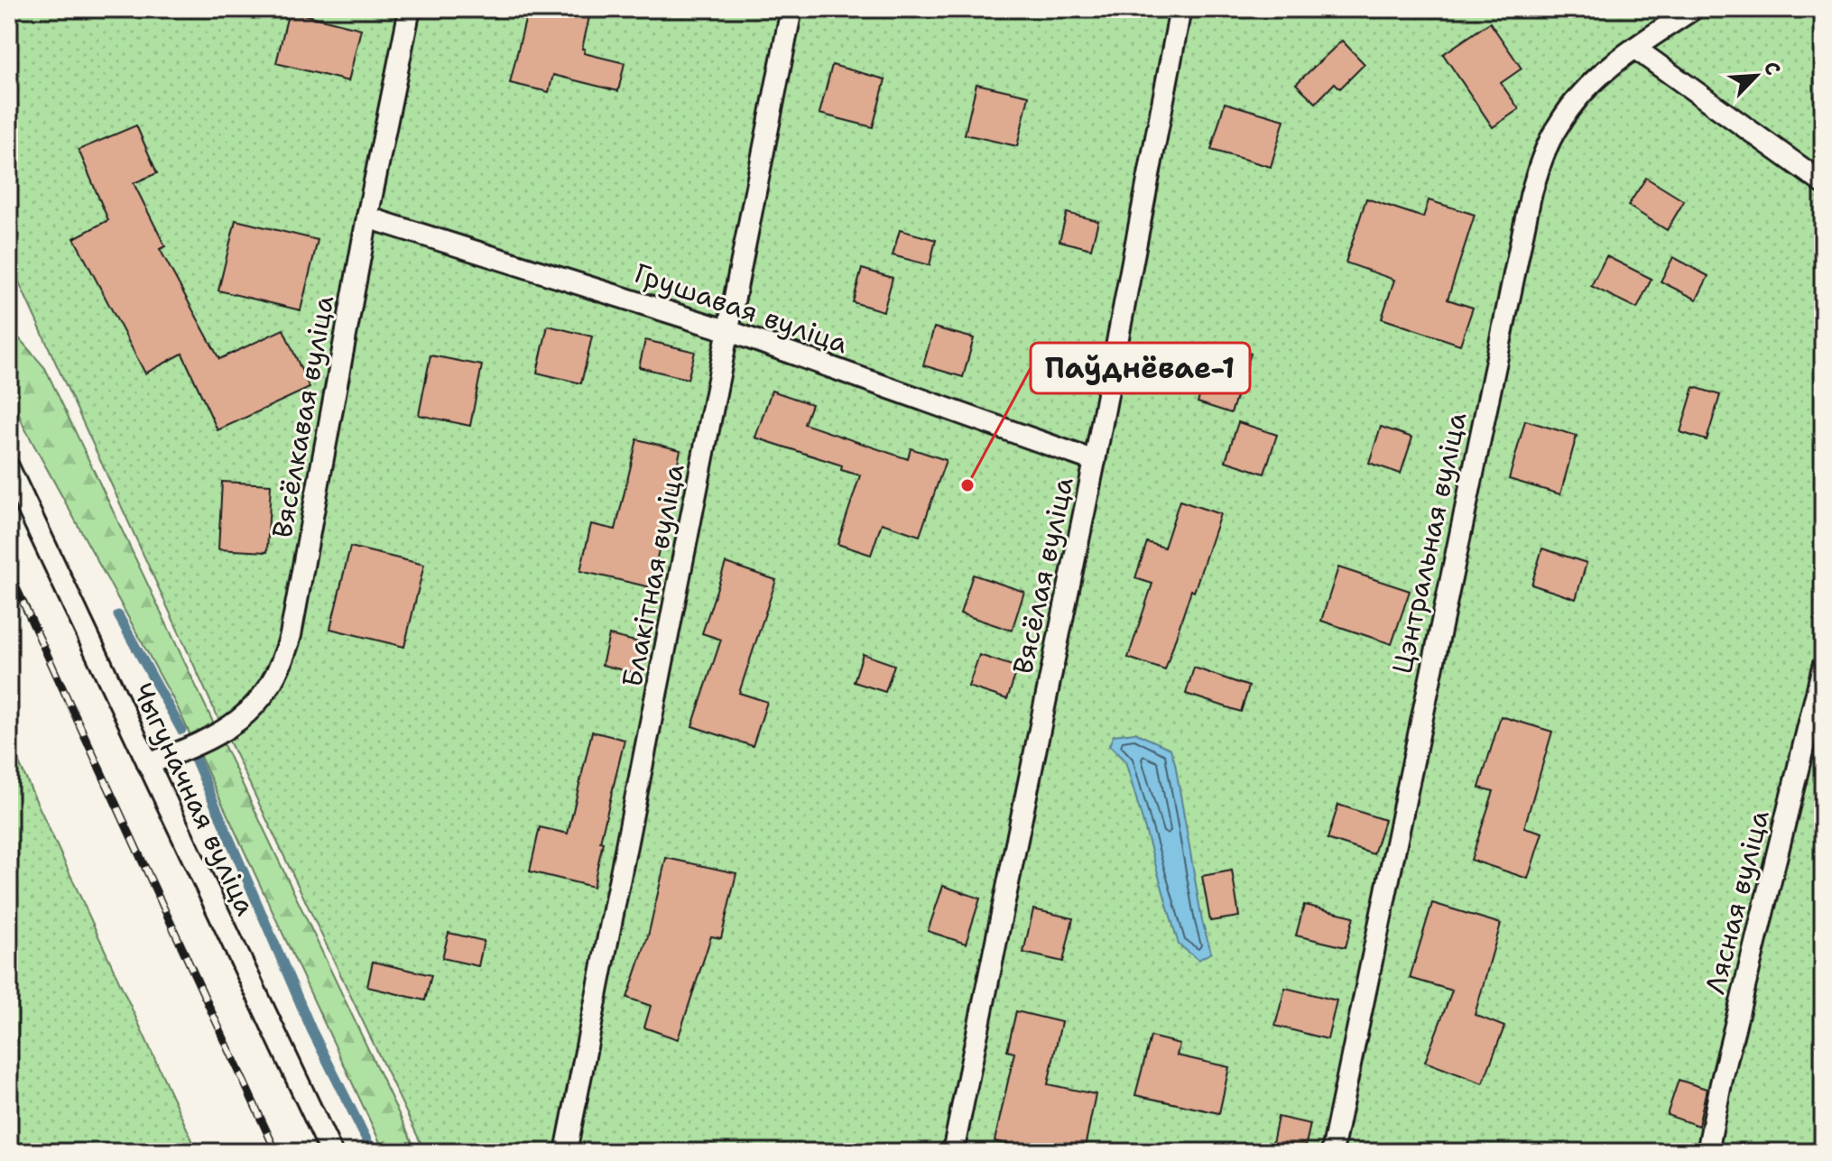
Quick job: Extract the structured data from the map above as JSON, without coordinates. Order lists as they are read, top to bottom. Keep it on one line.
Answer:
{"streets":{"lane":["Грушавая вуліца","Вясёлкавая вуліца","Цэнтральная вуліца","Блакітная вуліца","Вясёлая вуліца","Чыгуначная вуліца","Лясная вуліца"]},"crossings":[["Грушавая вуліца","Вясёлкавая вуліца"],["Грушавая вуліца","Блакітная вуліца"],["Грушавая вуліца","Вясёлая вуліца"],["Вясёлкавая вуліца","Чыгуначная вуліца"]],"places":["Паўднёвае-1"],"north":"top right"}
